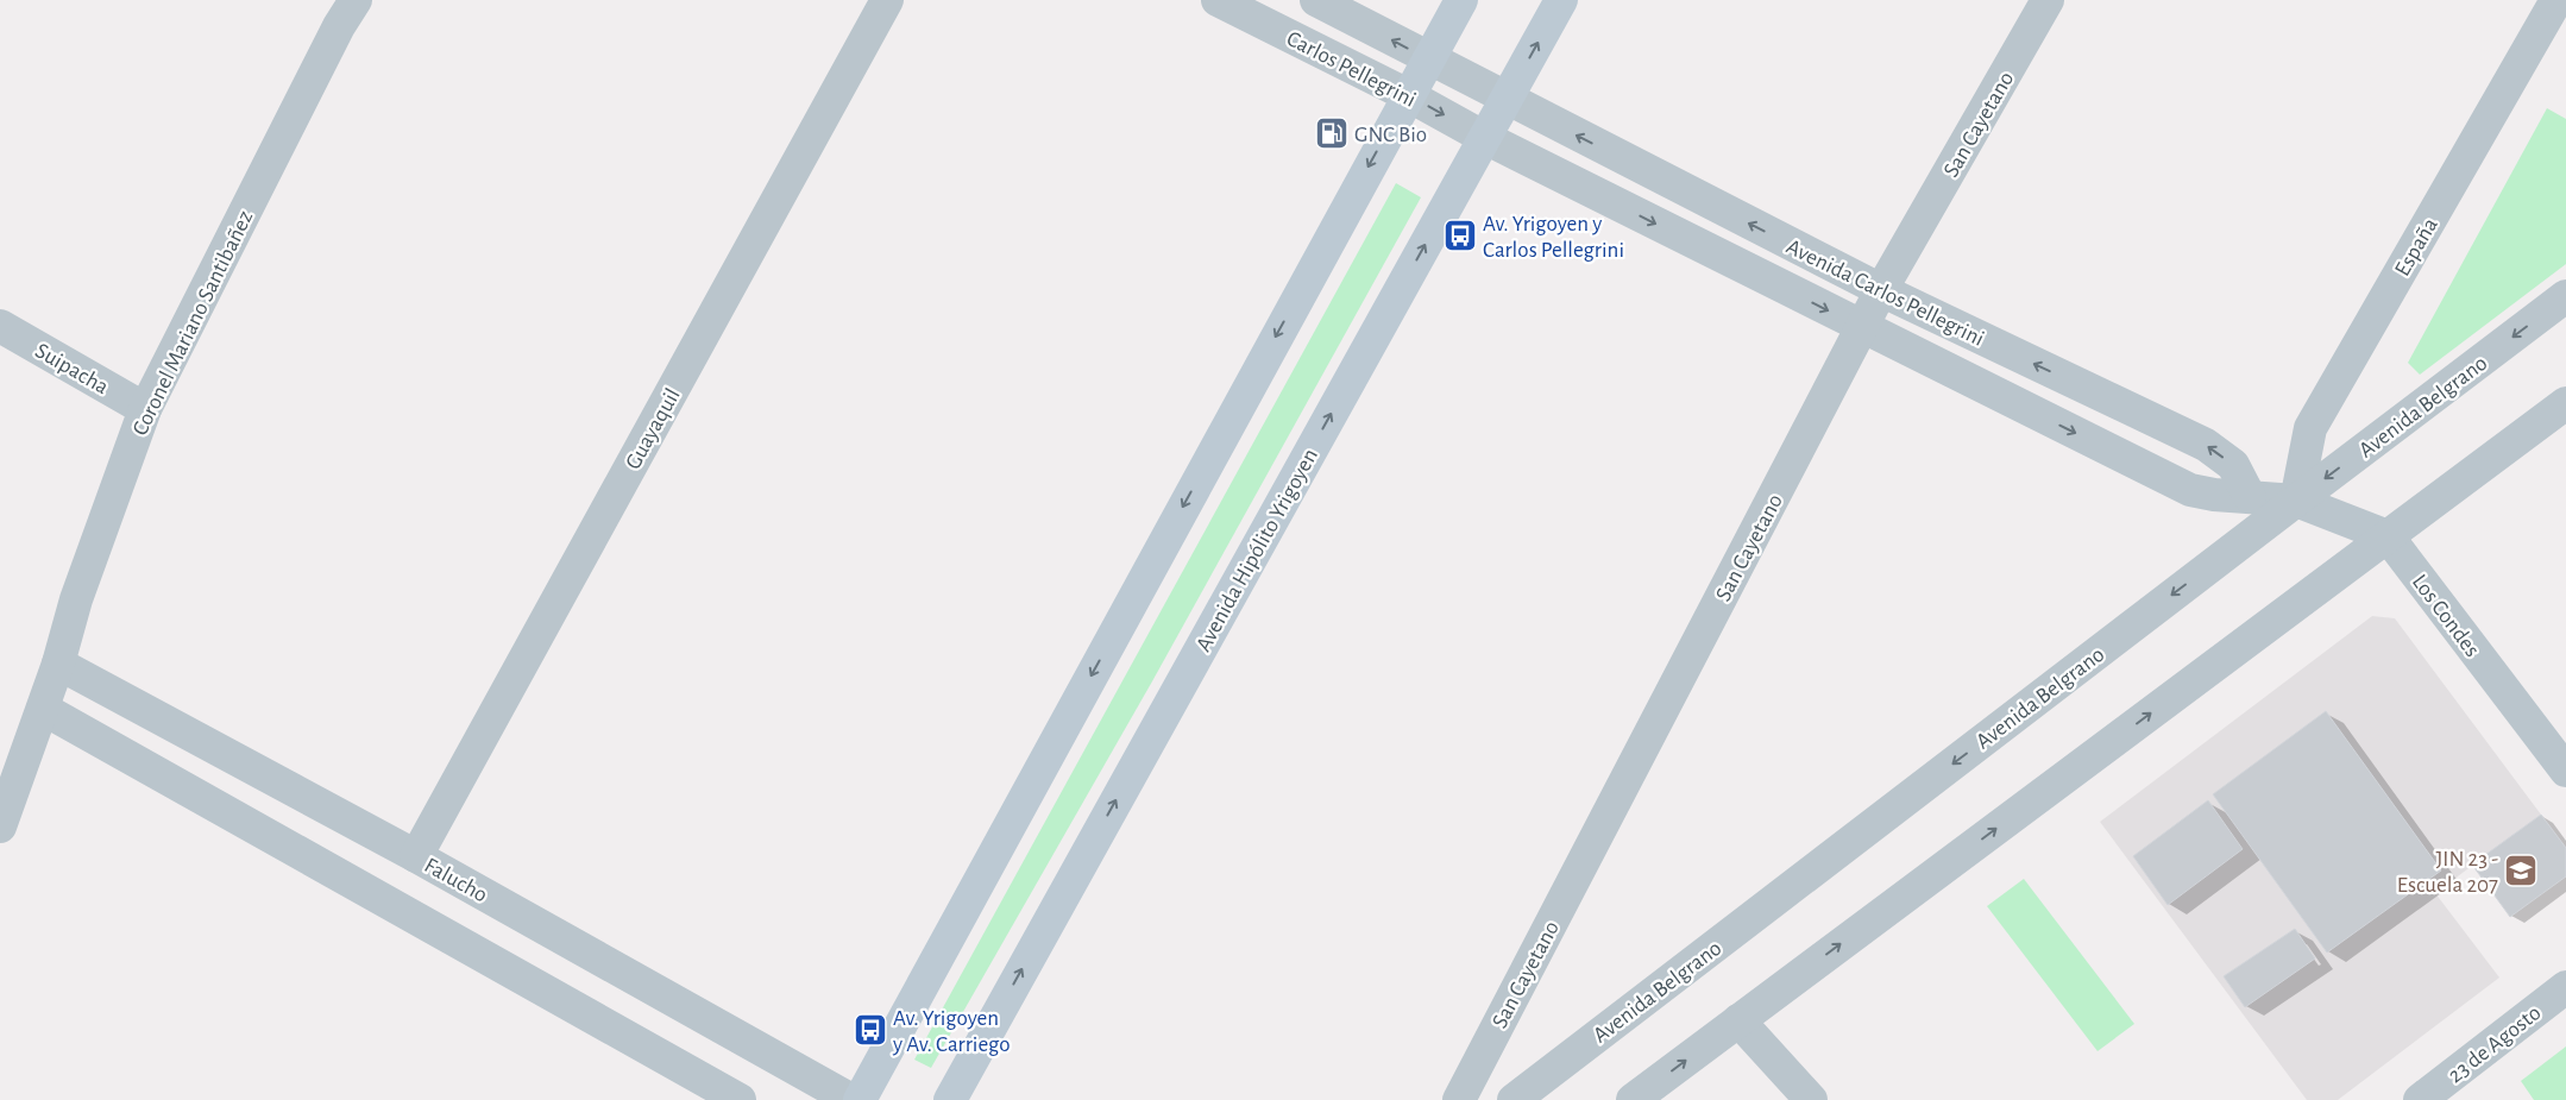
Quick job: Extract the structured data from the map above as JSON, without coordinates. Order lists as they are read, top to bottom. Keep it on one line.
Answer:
{"streets":{"street":["Carlos Pellegrini","San Cayetano","España","Avenida Carlos Pellegrini","Coronel Mariano Santibañez","Suipacha","Avenida Belgrano","Guayaquil","Avenida Hipólito Yrigoyen","Los Condes","Falucho","23 de Agosto"]},"crossings":[["Carlos Pellegrini","Avenida Carlos Pellegrini"],["Carlos Pellegrini","Avenida Hipólito Yrigoyen"],["San Cayetano","Avenida Carlos Pellegrini"],["España","Avenida Carlos Pellegrini"],["España","Avenida Belgrano"],["Avenida Carlos Pellegrini","Avenida Belgrano"],["Avenida Carlos Pellegrini","Avenida Hipólito Yrigoyen"],["Coronel Mariano Santibañez","Suipacha"],["Coronel Mariano Santibañez","Falucho"],["Guayaquil","Falucho"]],"places":{"fuel station":["GNC Bio"],"bus stop":["Av. Yrigoyen y Carlos Pellegrini","Av. Yrigoyen y Av. Carriego"],"school or university":["JIN 23 - Escuela 207"]}}
